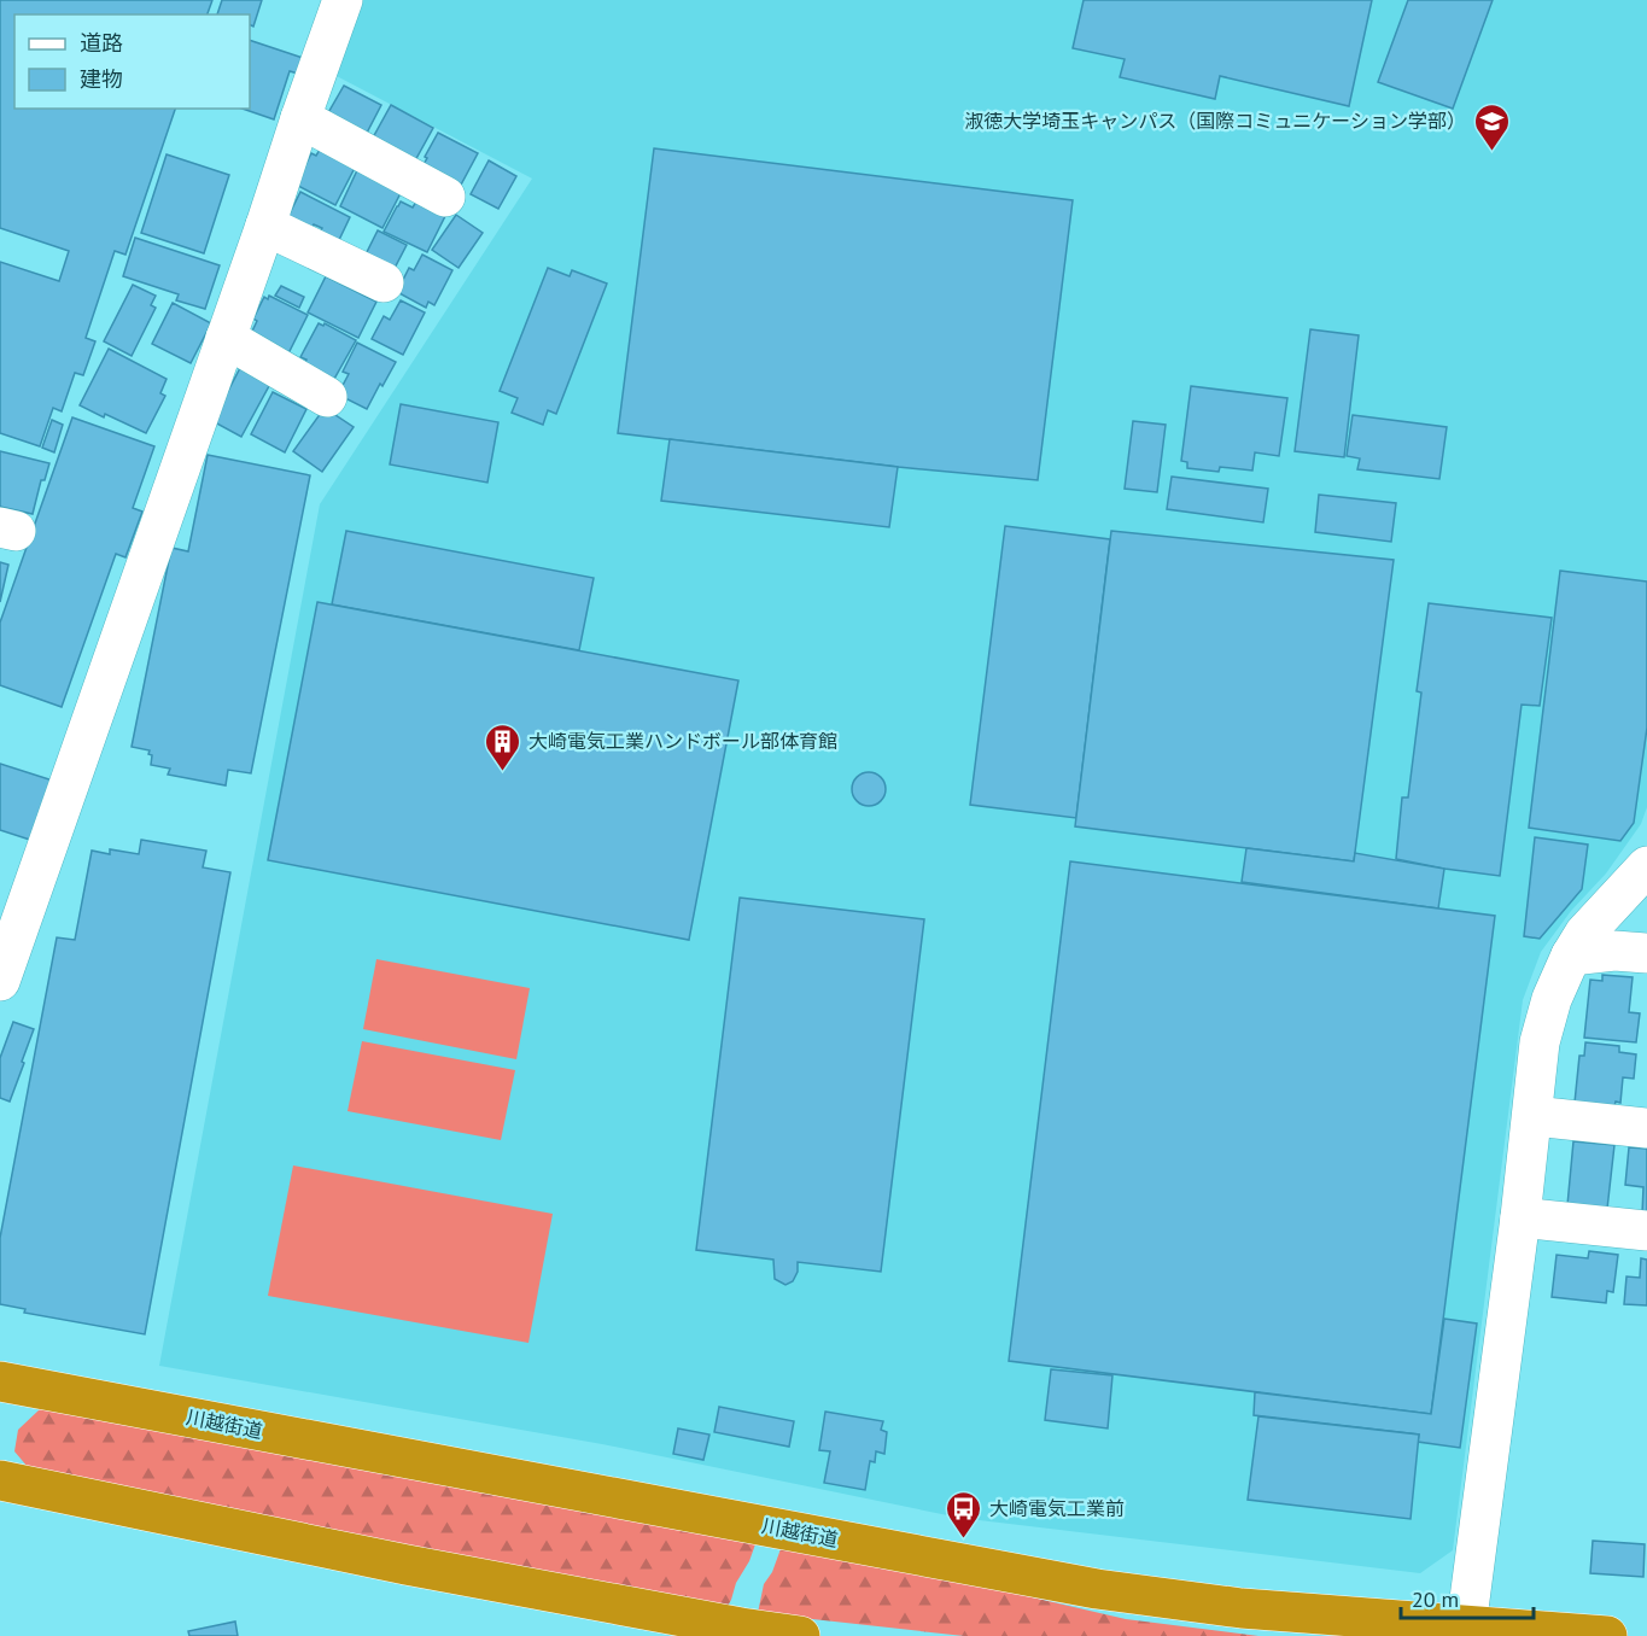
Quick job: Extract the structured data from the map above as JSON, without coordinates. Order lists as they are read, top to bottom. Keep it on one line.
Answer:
{"streets":{"highway":["川越街道"]},"places":{"school or university":["淑徳大学埼玉キャンパス（国際コミュニケーション学部）"],"building":["大崎電気工業ハンドボール部体育館"],"bus stop":["大崎電気工業前"]},"legend":["道路","建物"],"scale_bar":"20 m"}
